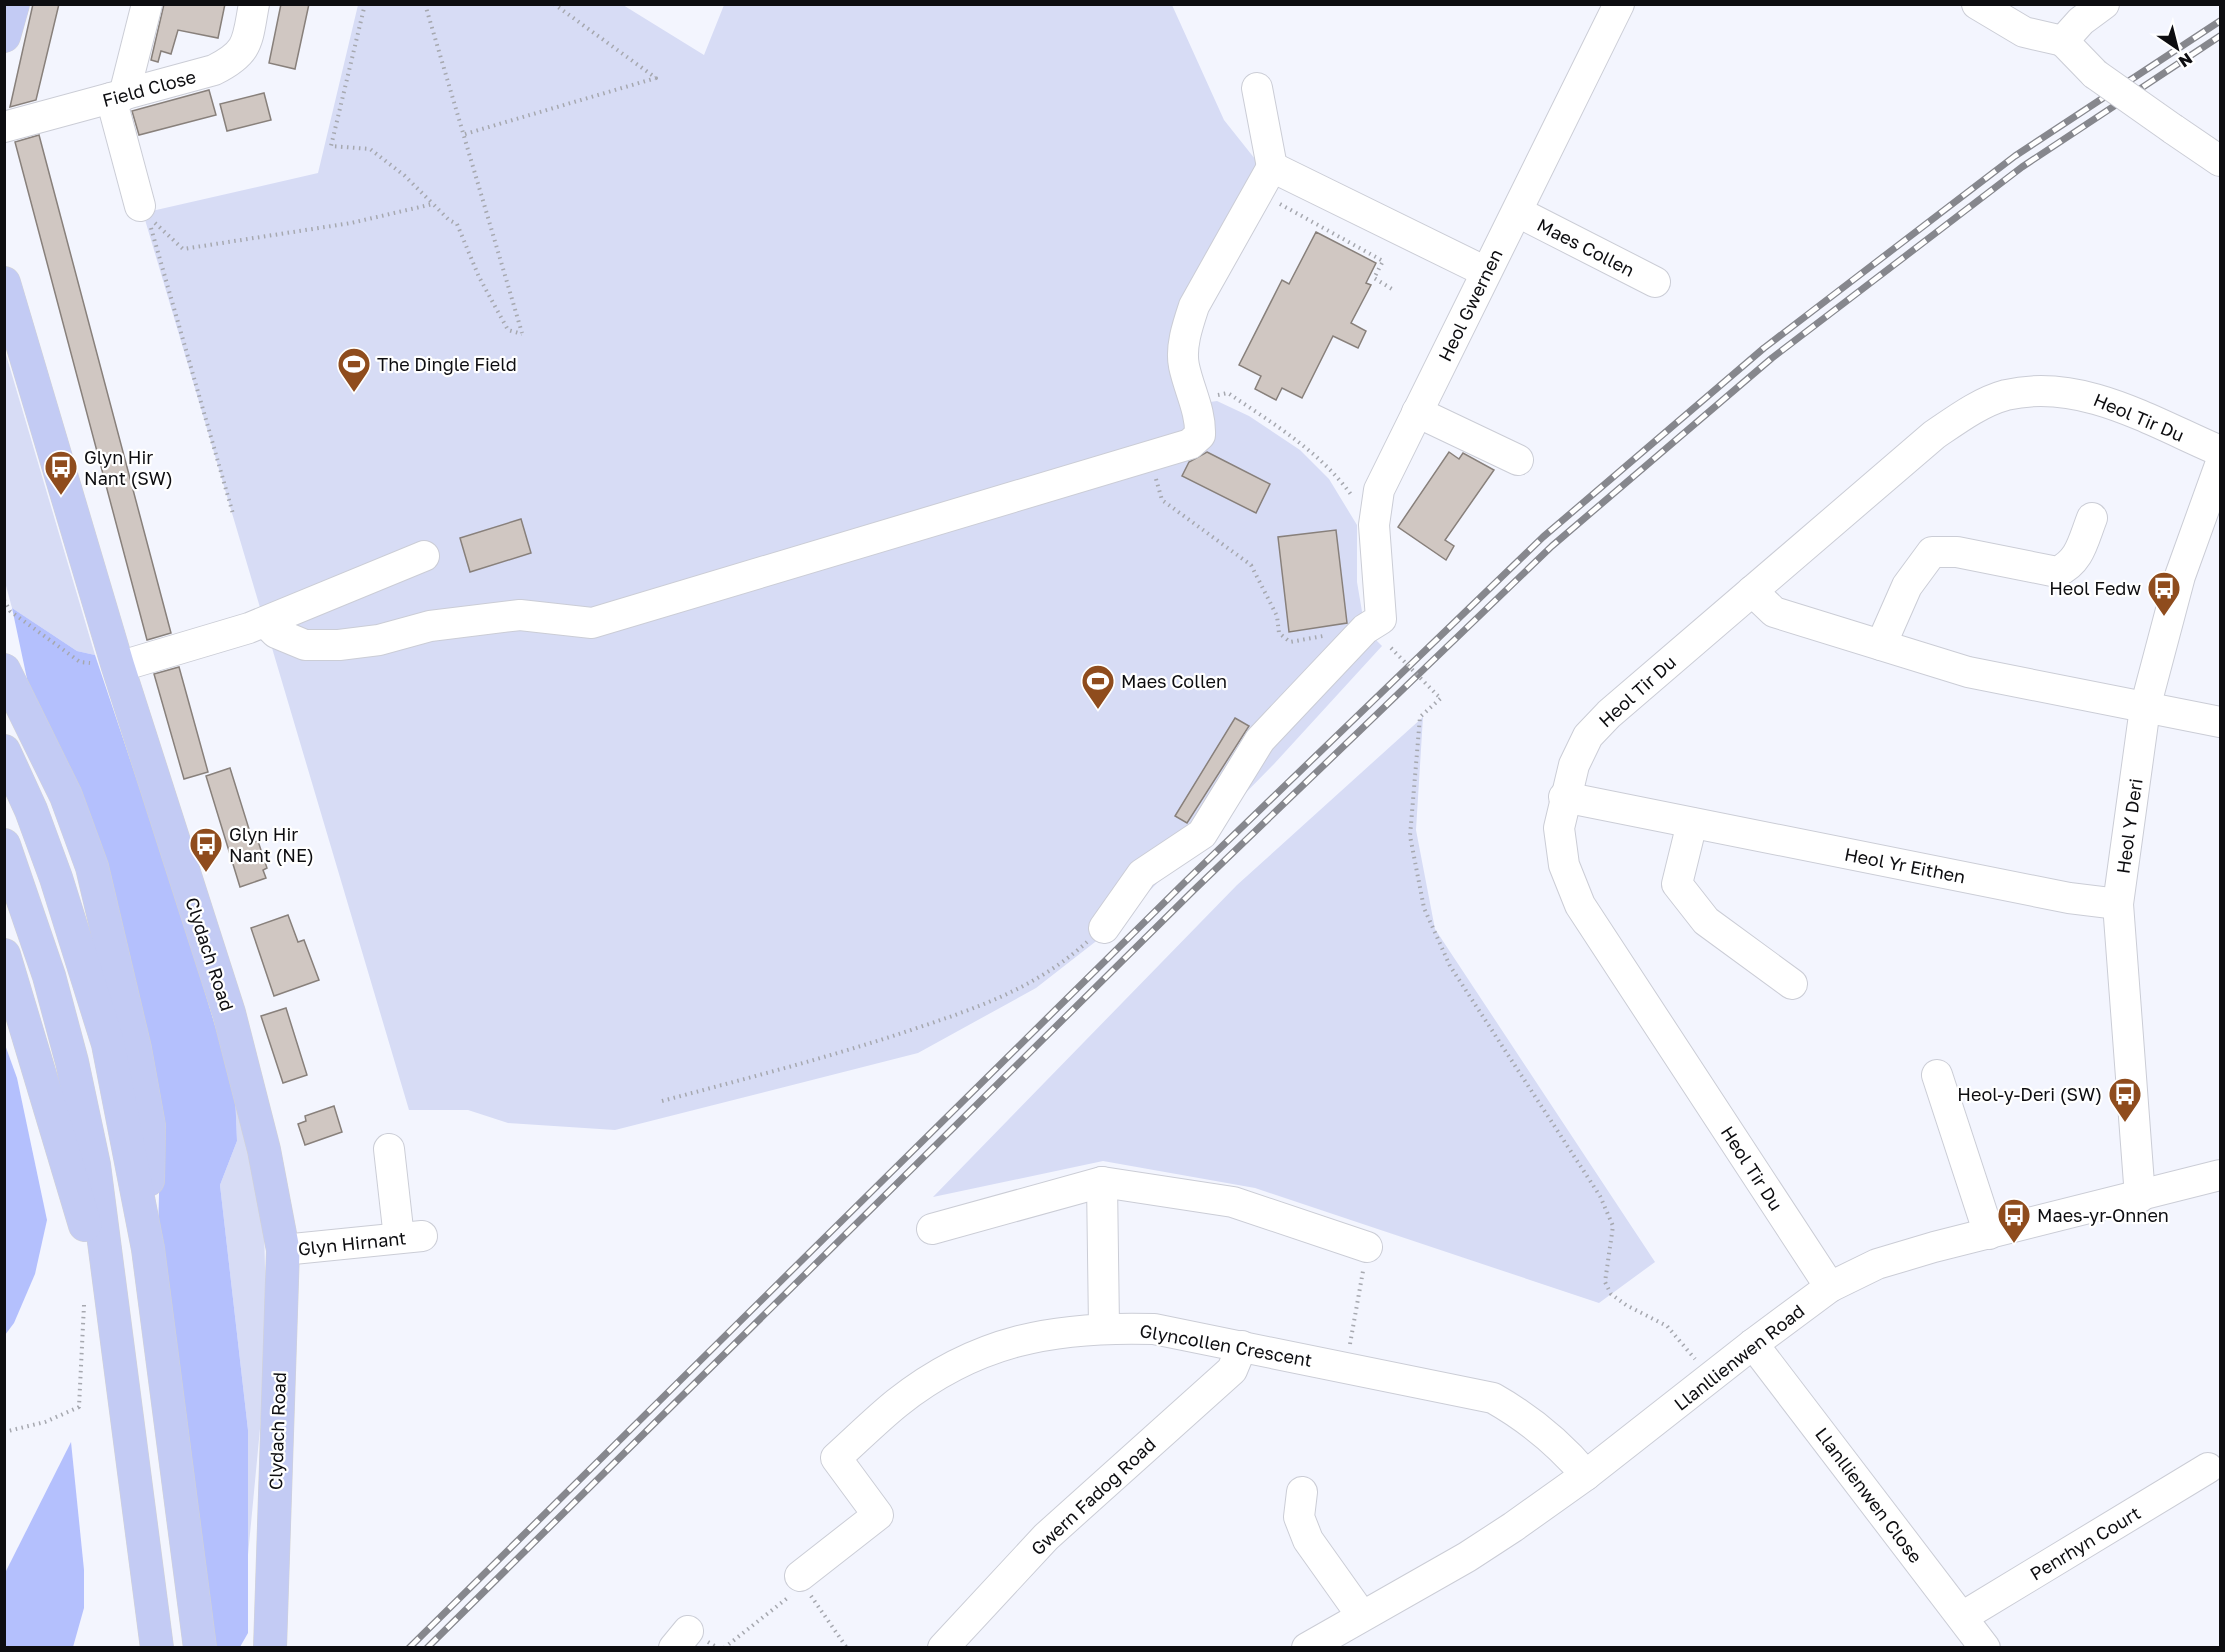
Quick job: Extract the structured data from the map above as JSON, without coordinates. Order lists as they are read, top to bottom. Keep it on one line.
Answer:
{"streets":{"main road":["Clydach Road"],"street":["Field Close","Maes Collen","Heol Gwernen","Heol Tir Du","Heol Y Deri","Heol Yr Eithen","Glyn Hirnant","Glyncollen Crescent","Llanllienwen Road","Llanllienwen Close","Gwern Fadog Road","Penrhyn Court"]},"crossings":[["Maes Collen","Heol Gwernen"],["Heol Tir Du","Heol Yr Eithen"],["Heol Tir Du","Llanllienwen Road"],["Heol Y Deri","Heol Yr Eithen"],["Heol Y Deri","Llanllienwen Road"],["Clydach Road","Glyn Hirnant"],["Glyncollen Crescent","Llanllienwen Road"],["Glyncollen Crescent","Gwern Fadog Road"],["Llanllienwen Road","Llanllienwen Close"],["Llanllienwen Close","Penrhyn Court"]],"places":{"sports":["The Dingle Field","Maes Collen"],"bus stop":["Glyn Hir Nant (SW)","Heol Fedw","Glyn Hir Nant (NE)","Heol-y-Deri (SW)","Maes-yr-Onnen"]},"north":"bottom right"}
